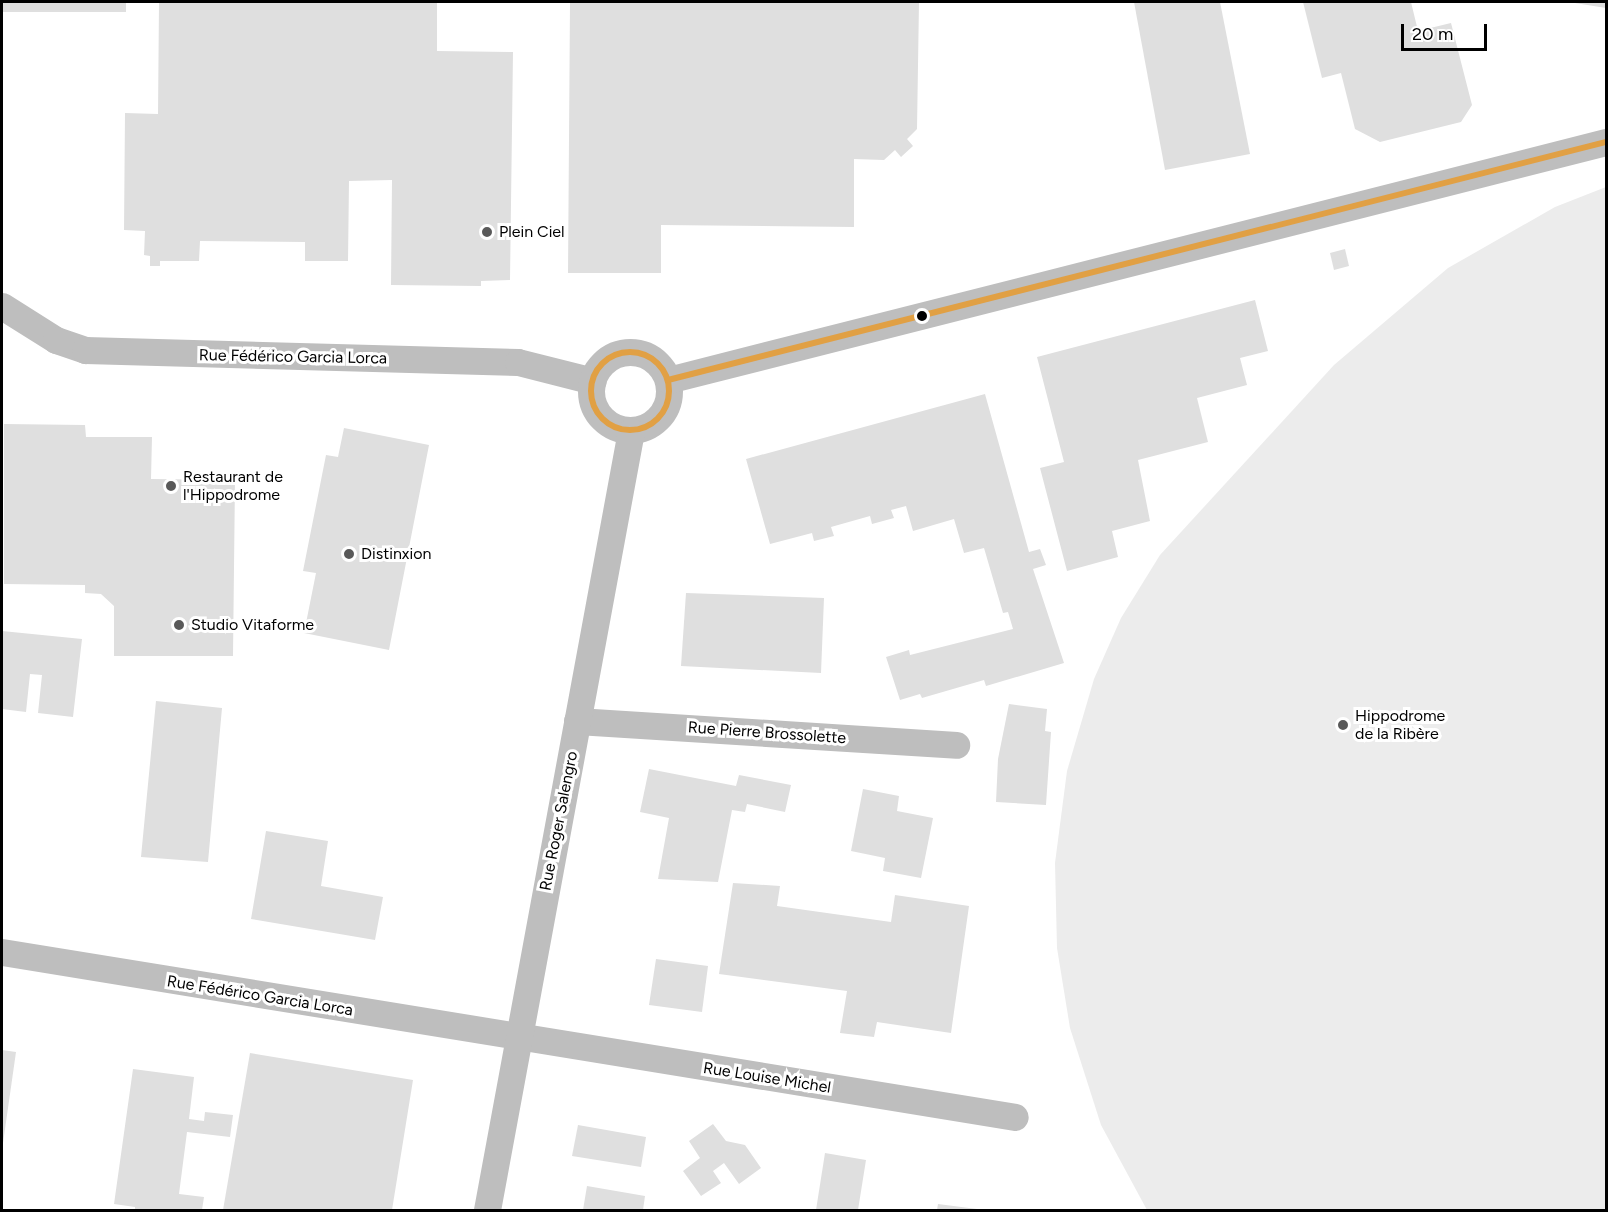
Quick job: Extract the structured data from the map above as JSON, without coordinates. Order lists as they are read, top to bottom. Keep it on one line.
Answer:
{"streets":{"street":["Rue Fédérico Garcia Lorca","Rue Pierre Brossolette","Rue Roger Salengro","Rue Louise Michel"]},"crossings":[["Rue Fédérico Garcia Lorca","Rue Roger Salengro"],["Rue Fédérico Garcia Lorca","Rue Louise Michel"],["Rue Pierre Brossolette","Rue Roger Salengro"],["Rue Roger Salengro","Rue Louise Michel"]],"places":["Plein Ciel","Restaurant de l'Hippodrome","Distinxion","Studio Vitaforme","Hippodrome de la Ribère"],"scale_bar":"20 m"}
